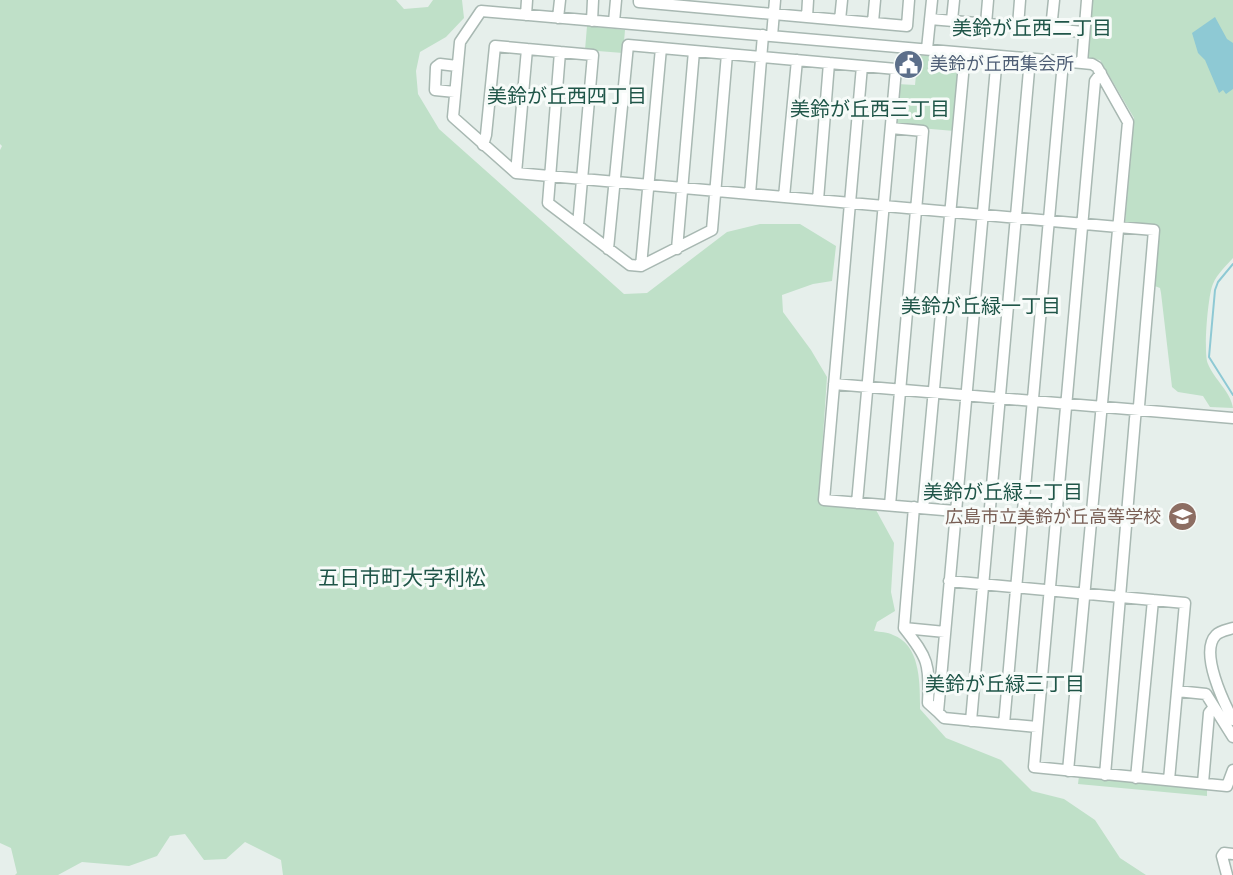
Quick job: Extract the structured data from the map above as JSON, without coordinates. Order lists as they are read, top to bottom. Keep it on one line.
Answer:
{"districts":["美鈴が丘西二丁目","美鈴が丘西四丁目","美鈴が丘西三丁目","美鈴が丘緑一丁目","美鈴が丘緑二丁目","五日市町大字利松","美鈴が丘緑三丁目"],"places":{"public building":["美鈴が丘西集会所"],"school or university":["広島市立美鈴が丘高等学校"]}}
